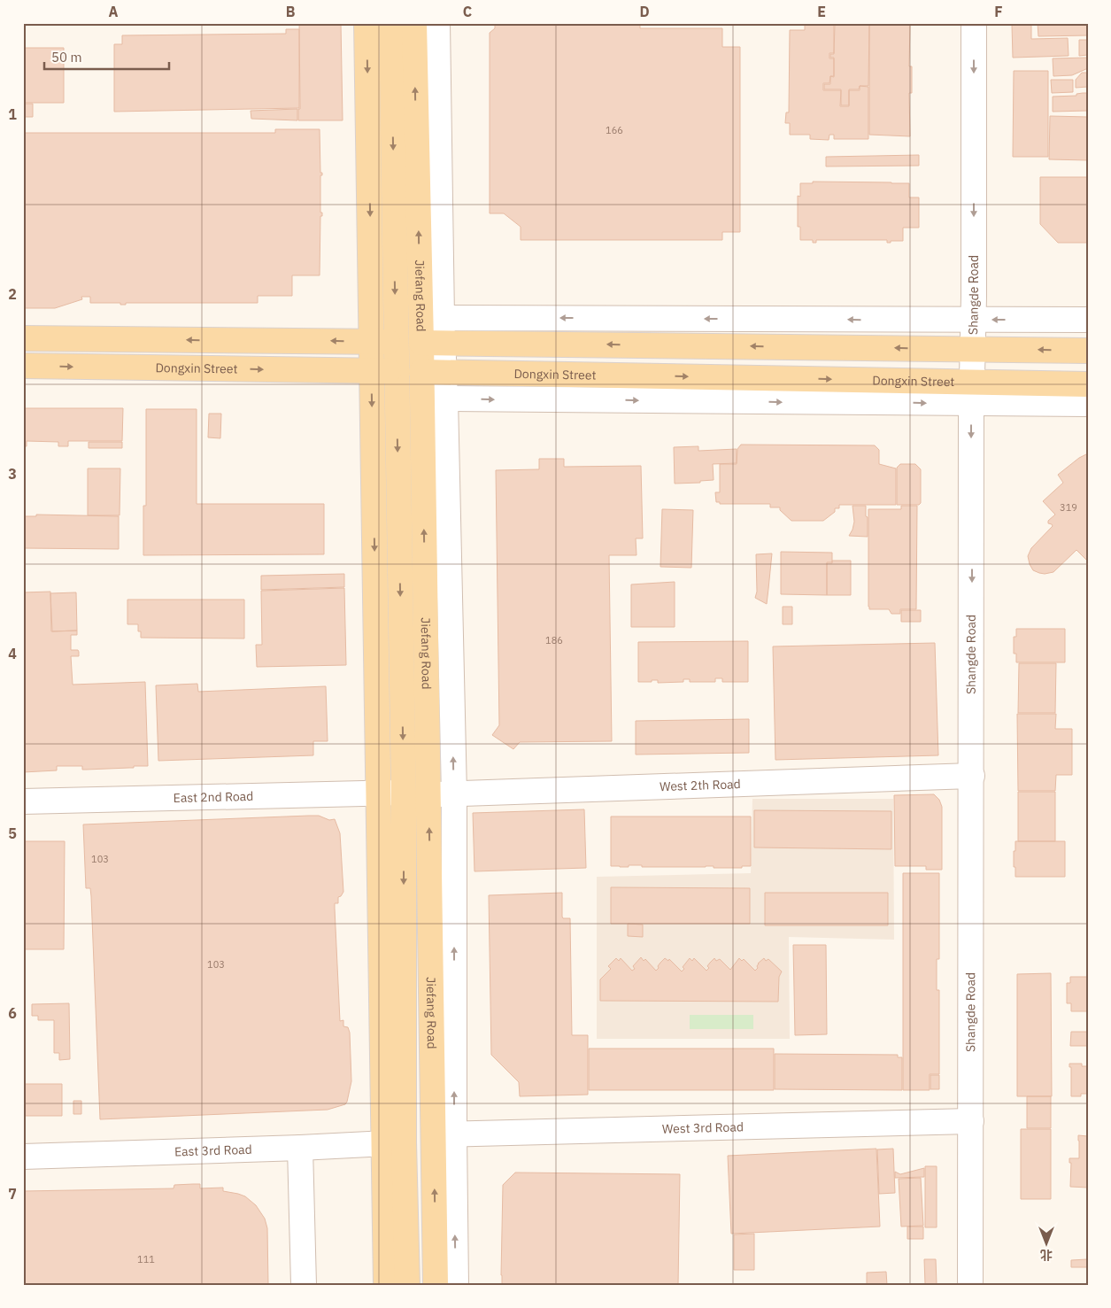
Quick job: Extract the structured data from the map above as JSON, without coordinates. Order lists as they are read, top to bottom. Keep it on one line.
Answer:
{"streets":{"main road":["Jiefang Road","Dongxin Street"],"street":["Shangde Road","West 2th Road","East 2nd Road","West 3rd Road","East 3rd Road"]},"crossings":[["Jiefang Road","Dongxin Street"],["Jiefang Road","West 2th Road"],["Jiefang Road","East 2nd Road"],["Jiefang Road","West 3rd Road"],["Jiefang Road","East 3rd Road"],["Shangde Road","Dongxin Street"],["Shangde Road","West 2th Road"],["Shangde Road","West 3rd Road"]],"one_way":["Shangde Road"],"house_numbers":["166","319","186","103","103","111"],"scale_bar":"50 m","north":"bottom","grid":{"columns":["A","B","C","D","E","F"],"rows":["1","2","3","4","5","6","7"]}}
